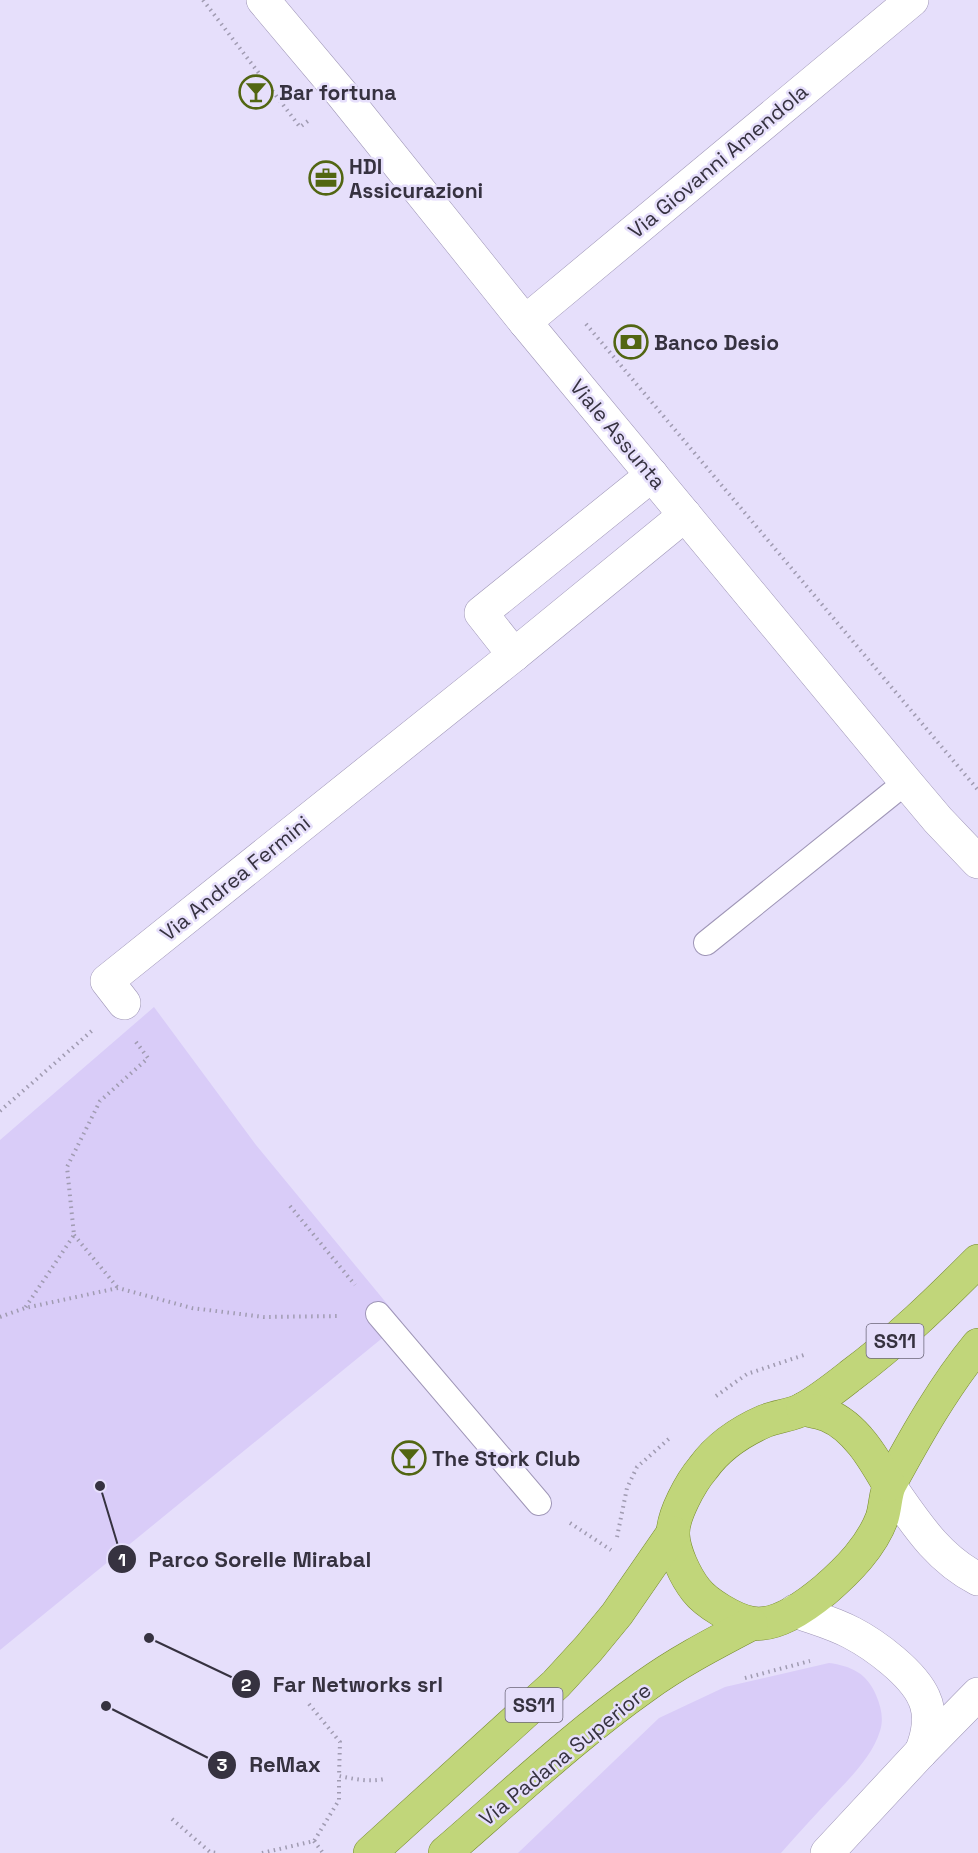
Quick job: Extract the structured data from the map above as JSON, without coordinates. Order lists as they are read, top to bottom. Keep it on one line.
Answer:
{"streets":{"main road":["SS11","Via Padana Superiore"],"street":["Via Giovanni Amendola","Viale Assunta","Via Andrea Fermini"]},"crossings":[["Via Giovanni Amendola","Viale Assunta"],["Viale Assunta","Via Andrea Fermini"],["SS11","Via Padana Superiore"]],"places":{"bar":["Bar fortuna","The Stork Club"],"office":["HDI Assicurazioni"],"bank":["Banco Desio"],"other":["Parco Sorelle Mirabal","Far Networks srl","ReMax"]}}
